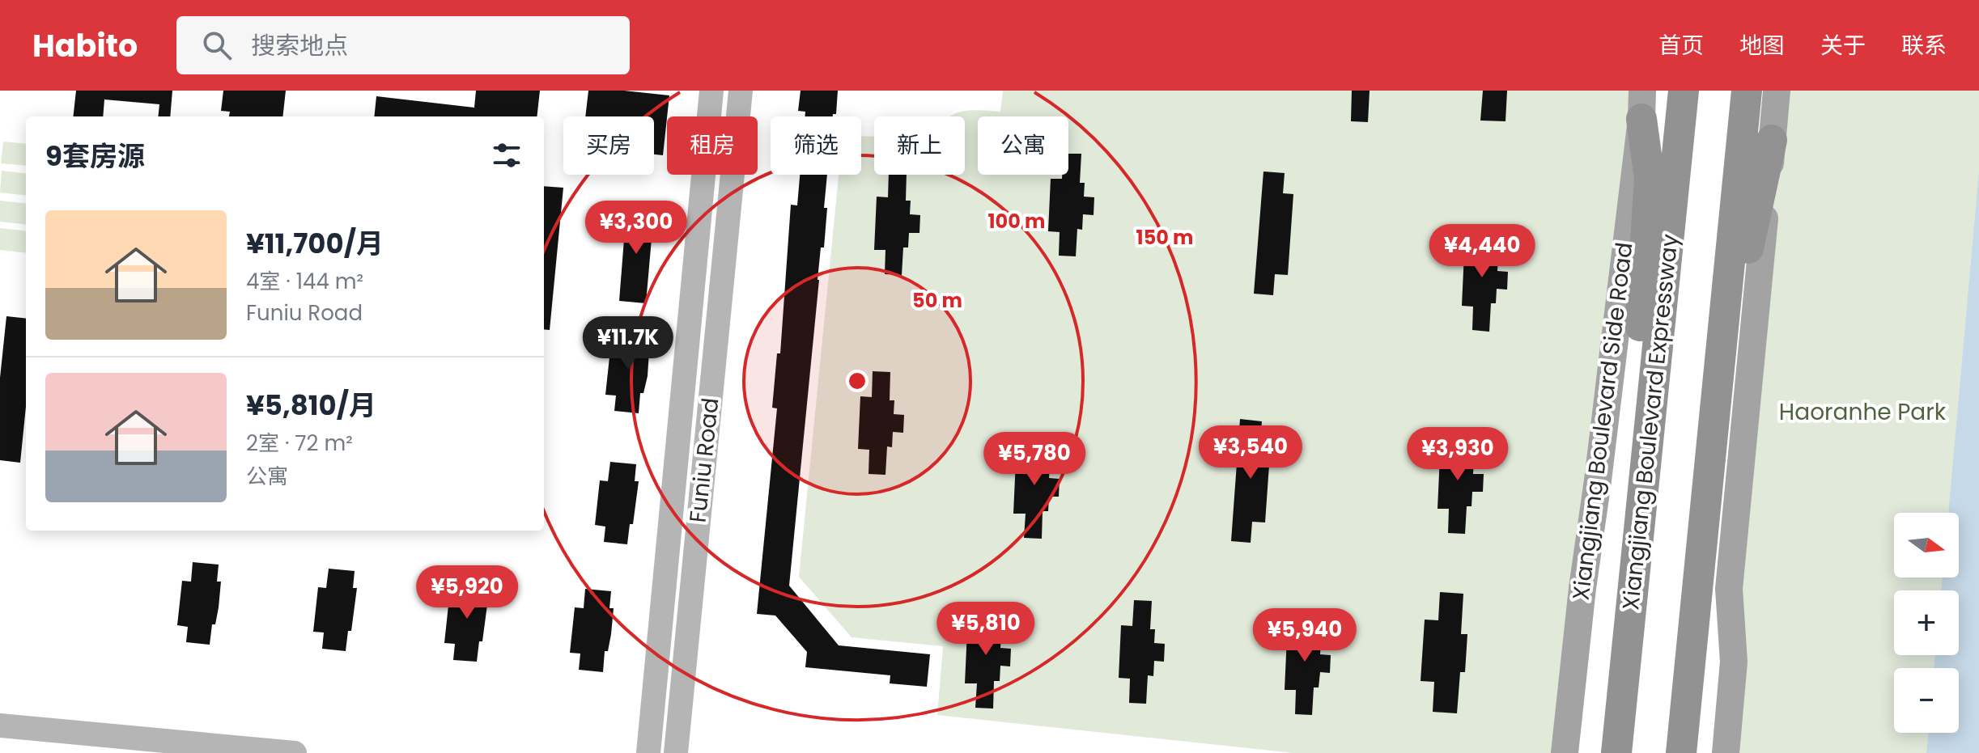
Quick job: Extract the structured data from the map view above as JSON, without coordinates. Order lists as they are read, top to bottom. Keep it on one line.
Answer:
{"streets":{"highway":["Xiangjiang Boulevard Expressway"],"main road":["Xiangjiang Boulevard Side Road"],"street":["Funiu Road"]},"parks":["Haoranhe Park"],"north":"right","page":{"header":"Habito","search":"搜索地点","nav":["首页","地图","关于","联系"],"chip":["买房","租房","筛选","新上","公寓"],"heading":"9套房源","list":[{"name":"¥11,700/月","note":"4室 · 144 m² · Funiu Road"},{"name":"¥5,810/月","note":"2室 · 72 m² · 公寓"}],"price":["¥3,300","¥4,440","¥11.7K","¥3,540","¥3,930","¥5,780","¥5,920","¥5,810","¥5,940"],"map_buttons":["+","−"]},"rings":["100 m","150 m","50 m"]}
